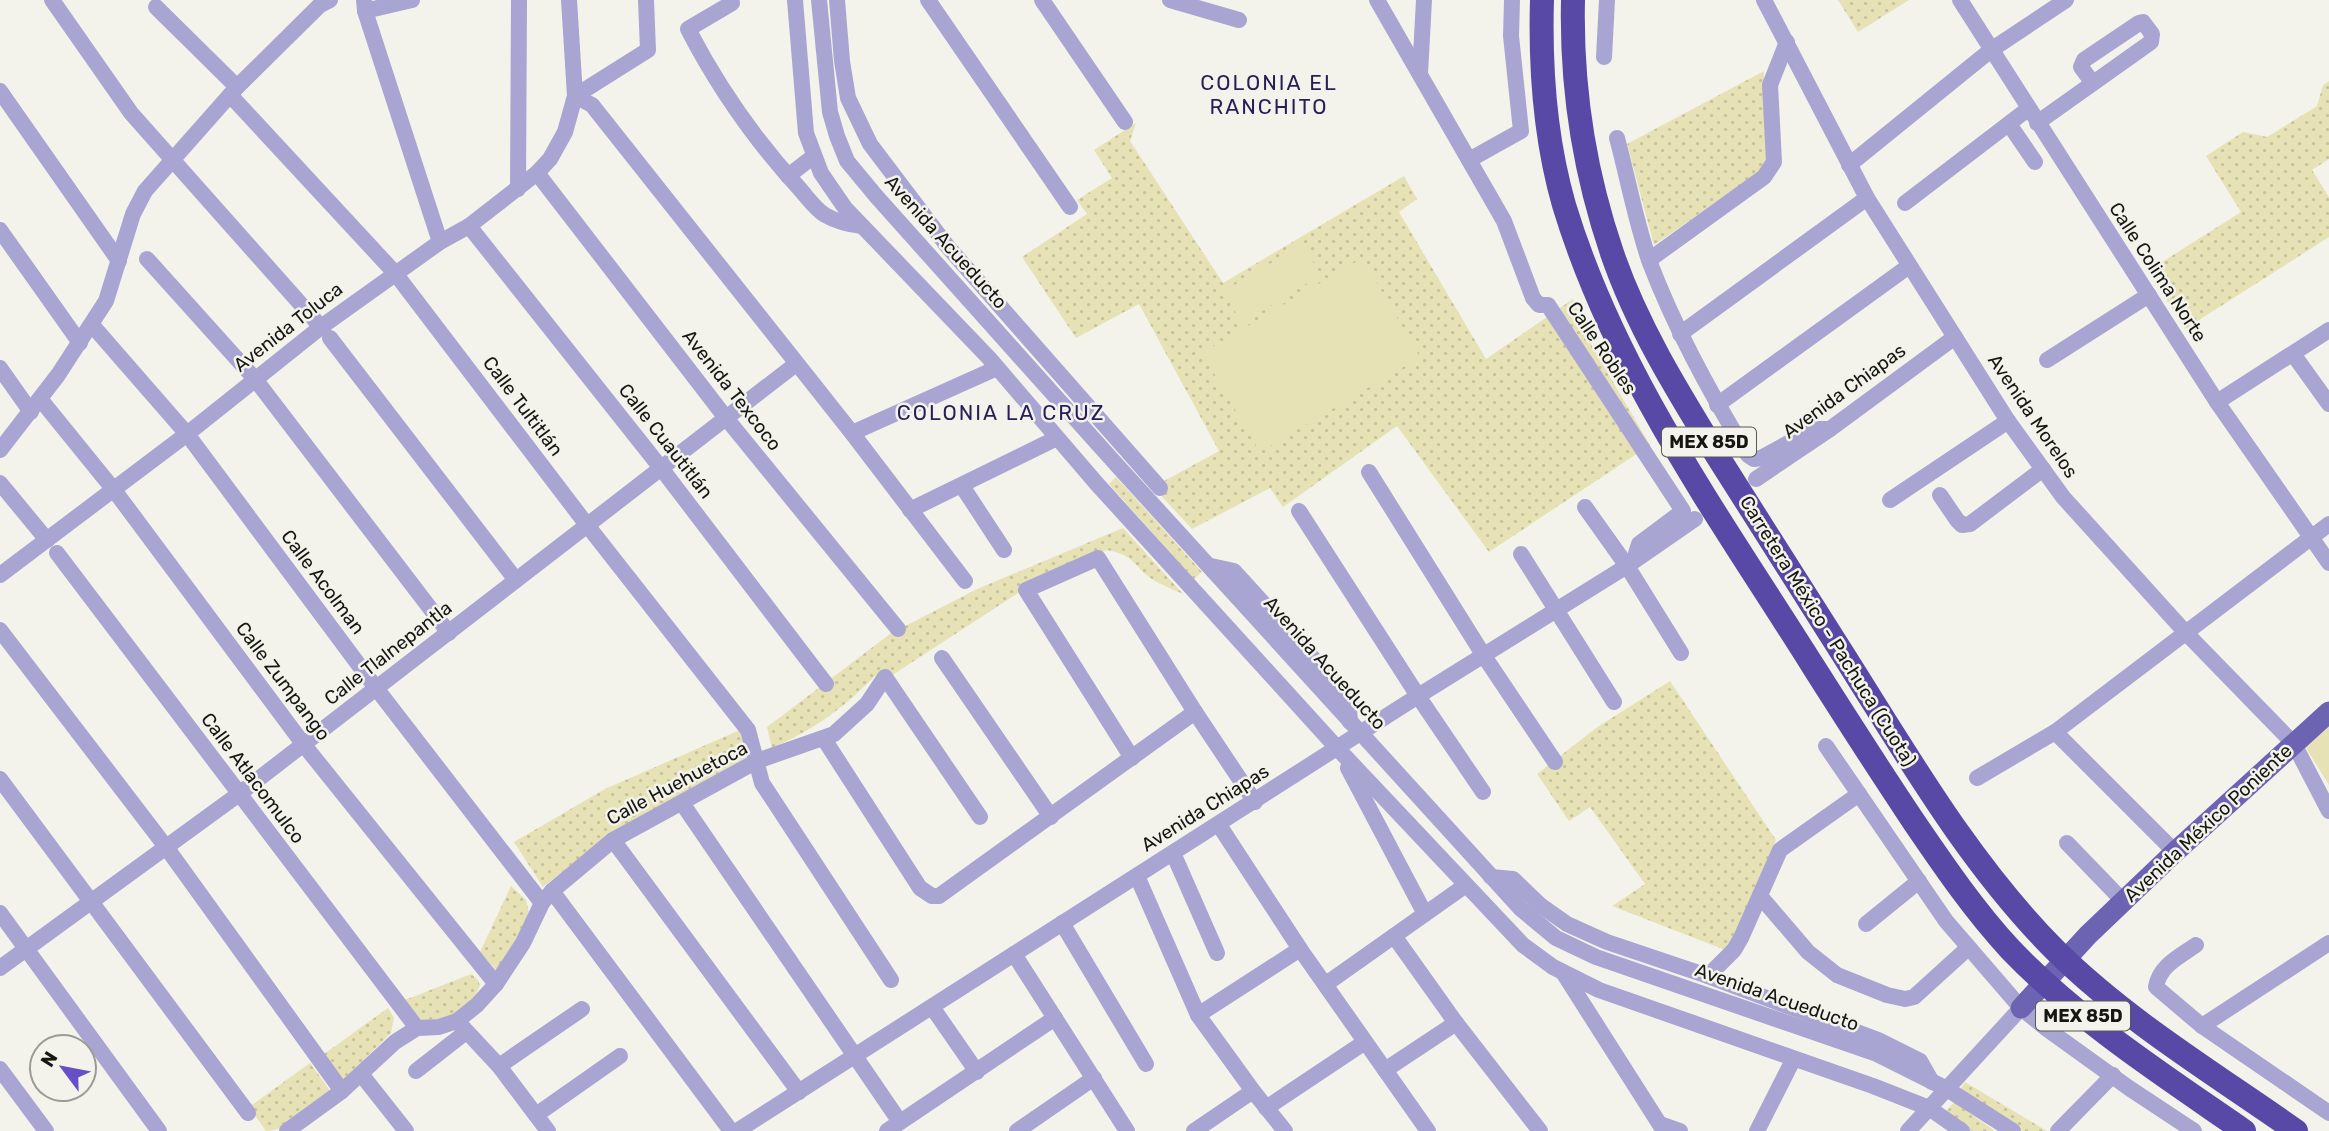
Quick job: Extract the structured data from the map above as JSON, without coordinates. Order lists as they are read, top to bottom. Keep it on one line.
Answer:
{"streets":{"highway":["MEX 85D","Carretera México - Pachuca (Cuota)"],"main road":["Avenida México Poniente"],"street":["Avenida Acueducto","Calle Colima Norte","Avenida Toluca","Calle Robles","Avenida Texcoco","Avenida Chiapas","Calle Tultitlán","Avenida Morelos","Calle Cuautitlán","Calle Acolman","Calle Tlalnepantla","Calle Zumpango","Calle Atlacomulco","Calle Huehuetoca"]},"crossings":[["Avenida Acueducto","Avenida Chiapas"],["Avenida Toluca","Avenida Texcoco"],["Avenida Toluca","Calle Tultitlán"],["Avenida Toluca","Calle Cuautitlán"],["Avenida Toluca","Calle Acolman"],["Avenida Toluca","Calle Zumpango"],["Avenida Toluca","Calle Atlacomulco"],["Calle Robles","Avenida Chiapas"],["Avenida Texcoco","Calle Tlalnepantla"],["Avenida Chiapas","Avenida Morelos"],["Calle Tultitlán","Calle Tlalnepantla"],["Calle Tultitlán","Calle Huehuetoca"],["Avenida Morelos","Avenida México Poniente"],["Calle Cuautitlán","Calle Tlalnepantla"],["Calle Acolman","Calle Tlalnepantla"],["Calle Acolman","Calle Huehuetoca"],["Calle Tlalnepantla","Calle Zumpango"],["Calle Tlalnepantla","Calle Atlacomulco"],["Calle Zumpango","Calle Huehuetoca"],["Calle Atlacomulco","Calle Huehuetoca"]],"districts":["COLONIA EL RANCHITO","COLONIA LA CRUZ"],"north":"top left"}
